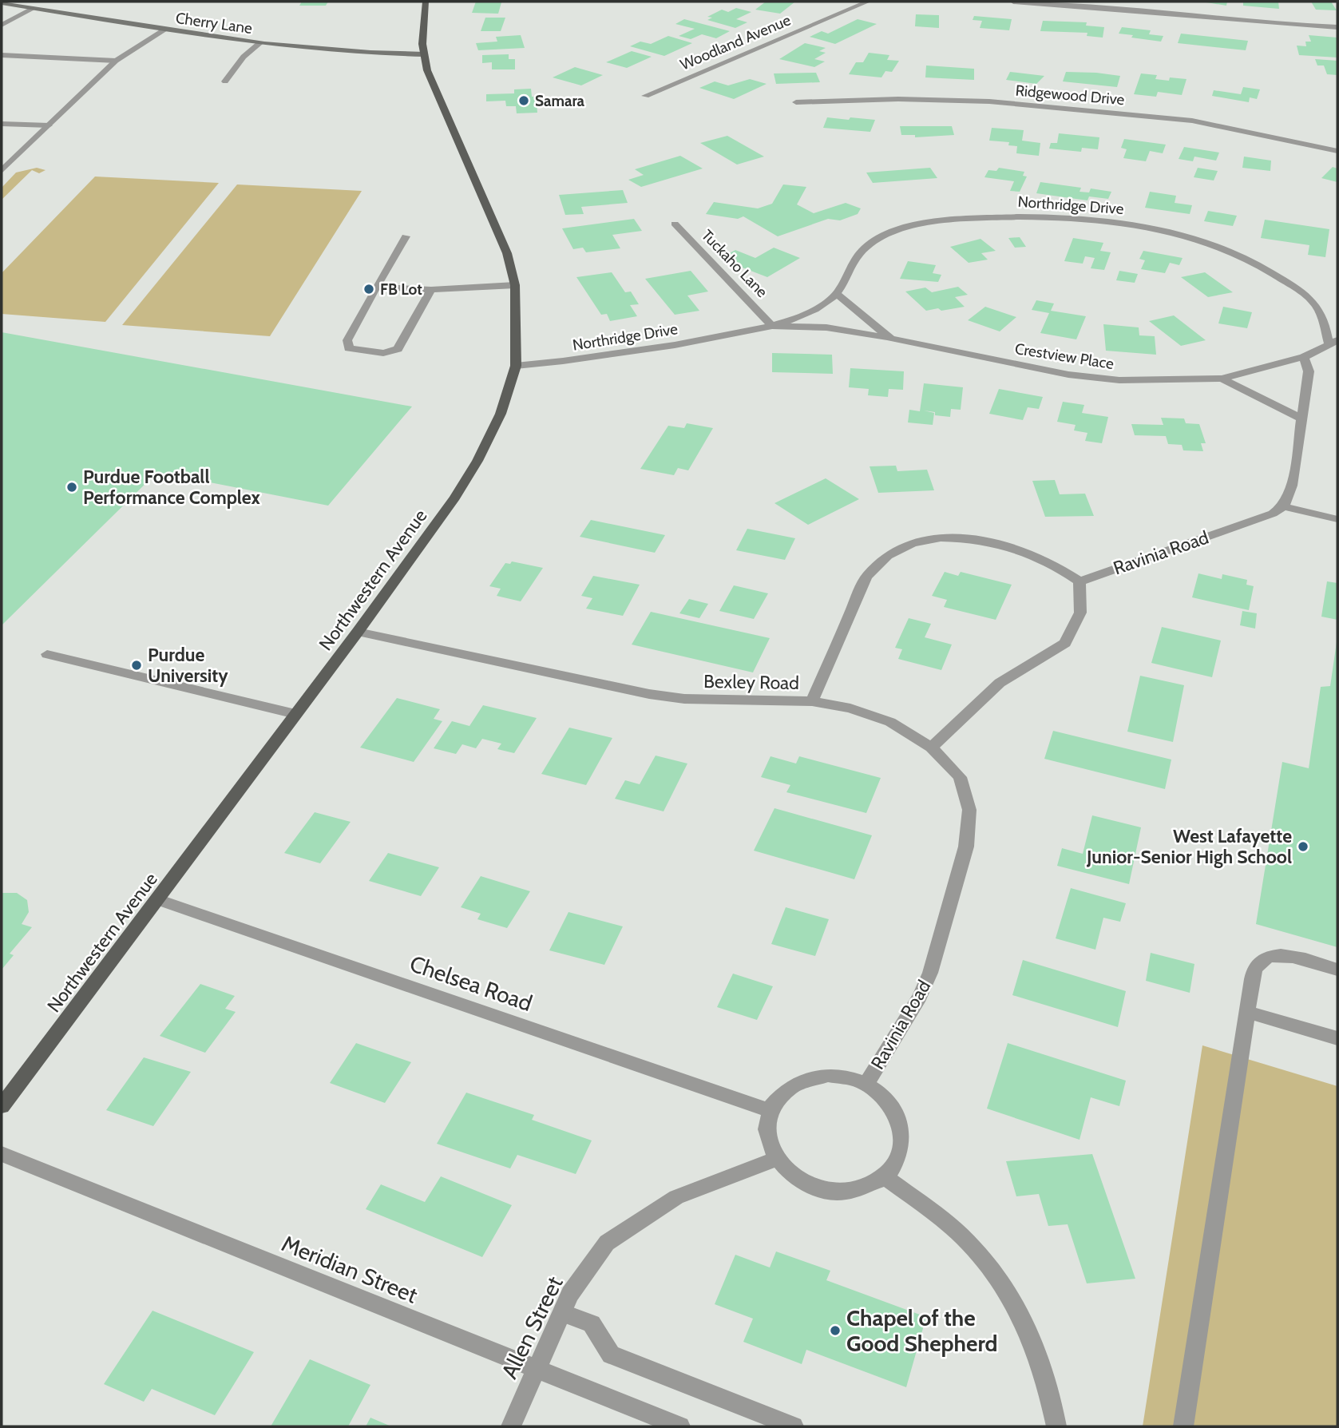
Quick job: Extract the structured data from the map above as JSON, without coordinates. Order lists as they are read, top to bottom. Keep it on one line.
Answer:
{"streets":{"main road":["Northwestern Avenue"],"street":["Cherry Lane","Woodland Avenue","Ridgewood Drive","Northridge Drive","Tuckaho Lane","Crestview Place","Ravinia Road","Bexley Road","Chelsea Road","Meridian Street","Allen Street"]},"crossings":[["Cherry Lane","Northwestern Avenue"],["Northridge Drive","Tuckaho Lane"],["Northridge Drive","Crestview Place"],["Northridge Drive","Northwestern Avenue"],["Ravinia Road","Bexley Road"],["Ravinia Road","Chelsea Road"],["Ravinia Road","Allen Street"],["Northwestern Avenue","Bexley Road"],["Northwestern Avenue","Chelsea Road"],["Chelsea Road","Allen Street"],["Meridian Street","Allen Street"]],"places":["Samara","FB Lot","Purdue Football Performance Complex","Purdue University","West Lafayette Junior-Senior High School","Chapel of the Good Shepherd"]}
